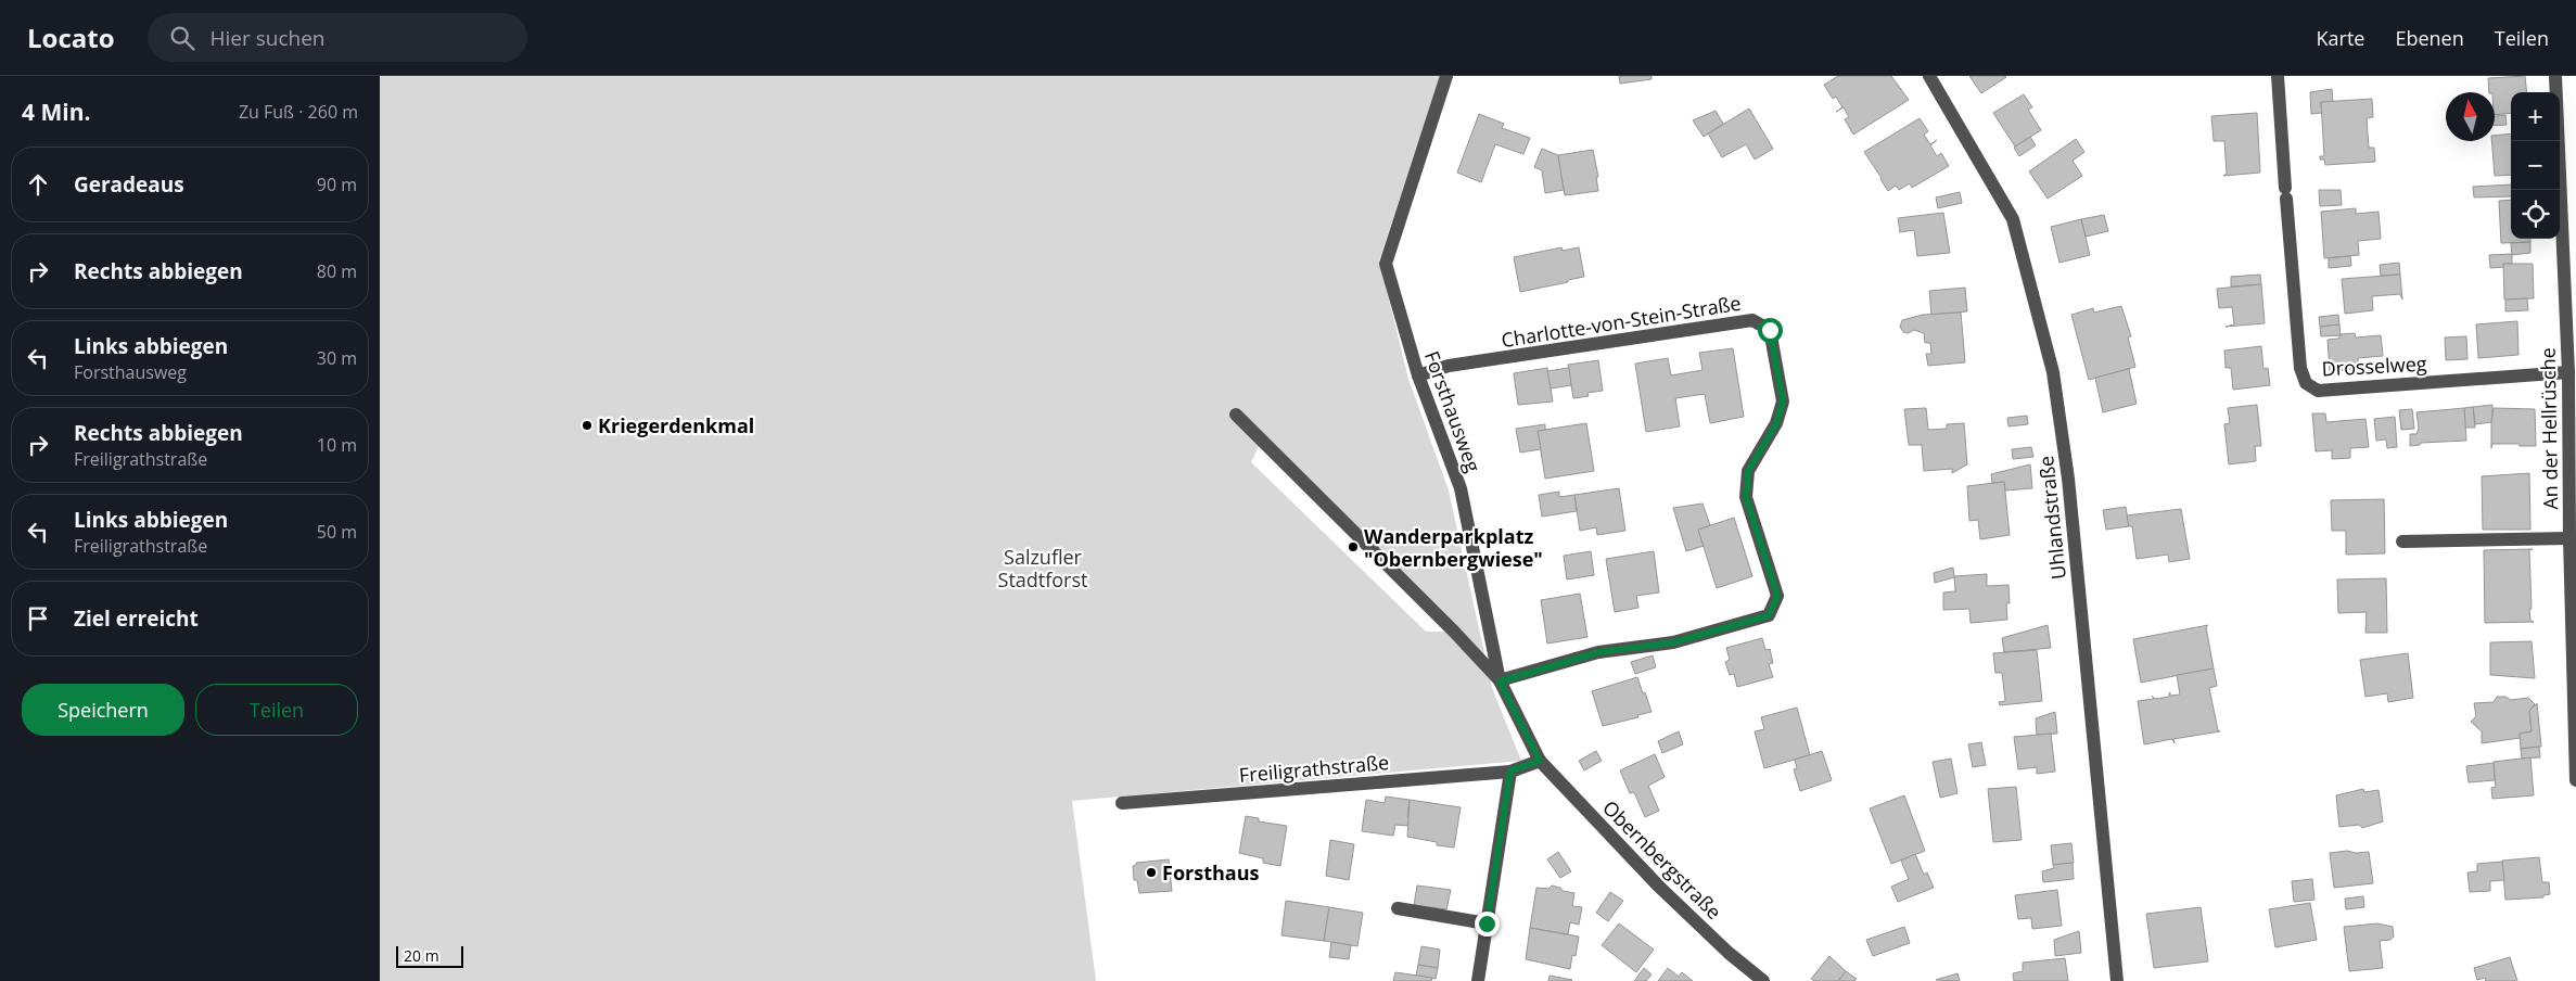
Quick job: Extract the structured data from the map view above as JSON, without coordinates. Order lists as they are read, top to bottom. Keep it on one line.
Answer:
{"streets":{"street":["Charlotte-von-Stein-Straße","Drosselweg","Forsthausweg","An der Hellrüsche","Uhlandstraße","Freiligrathstraße","Obernbergstraße"]},"crossings":[["Charlotte-von-Stein-Straße","Forsthausweg"],["Drosselweg","An der Hellrüsche"],["Forsthausweg","Freiligrathstraße"],["Forsthausweg","Obernbergstraße"],["Freiligrathstraße","Obernbergstraße"]],"parks":["Salzufler Stadtforst"],"places":["Kriegerdenkmal","Wanderparkplatz \"Obernbergwiese\"","Forsthaus"],"scale_bar":"20 m","north":"top","page":{"header":"Locato","search":"Hier suchen","nav":["Karte","Ebenen","Teilen"],"heading":["4 Min.","Zu Fuß · 260 m"],"map_buttons":["+","−"],"list":[["Geradeaus","90 m"],["Rechts abbiegen","80 m"],["Links abbiegen","Forsthausweg","30 m"],["Rechts abbiegen","Freiligrathstraße","10 m"],["Links abbiegen","Freiligrathstraße","50 m"],"Ziel erreicht"],"buttons":["Speichern","Teilen"],"scale":"20 m"}}
